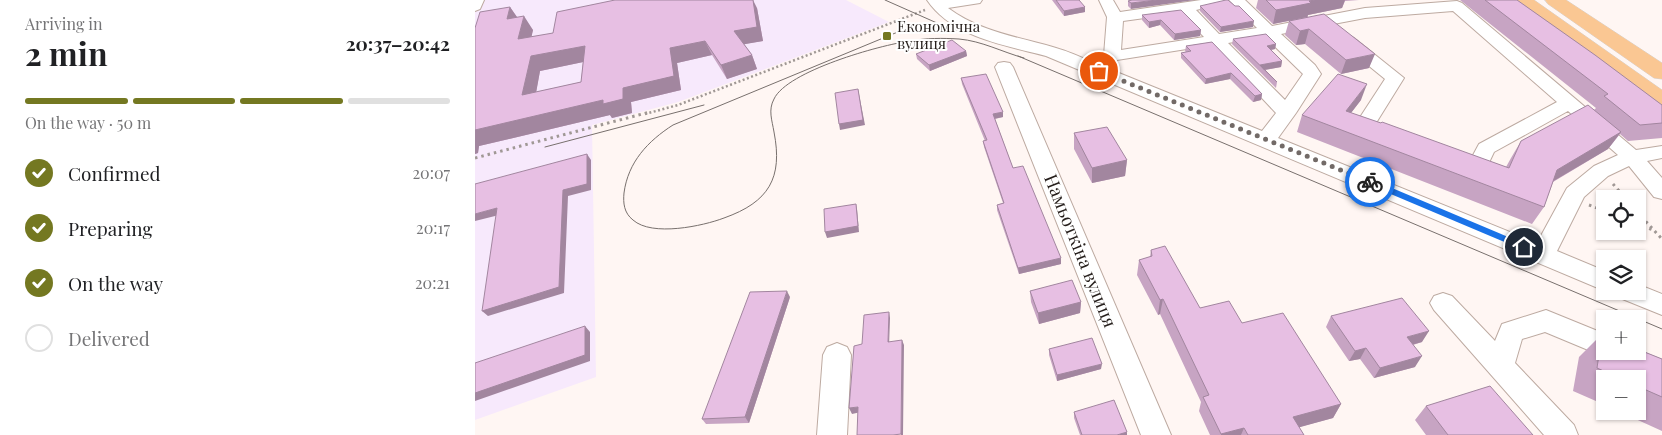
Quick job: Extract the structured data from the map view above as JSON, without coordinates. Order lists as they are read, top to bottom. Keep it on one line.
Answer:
{"streets":{"street":["Намьоткіна вулиця"]},"places":{"transit":["Економічна вулиця"]},"page":{"heading":["2 min","Arriving in","20:37–20:42"],"bar":"On the way · 50 m","list":[["Confirmed","20:07"],["Preparing","20:17"],["On the way","20:21"],"Delivered"],"map_buttons":["+","−"]}}
